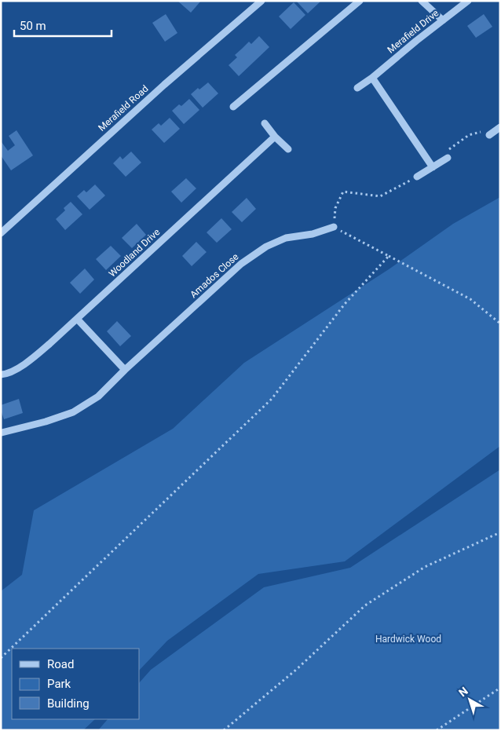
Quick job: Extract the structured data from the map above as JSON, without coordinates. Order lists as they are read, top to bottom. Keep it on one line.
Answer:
{"streets":{"street":["Merafield Drive","Merafield Road","Woodland Drive","Amados Close"]},"parks":["Hardwick Wood"],"legend":["Road","Park","Building"],"scale_bar":"50 m","north":"top left"}
